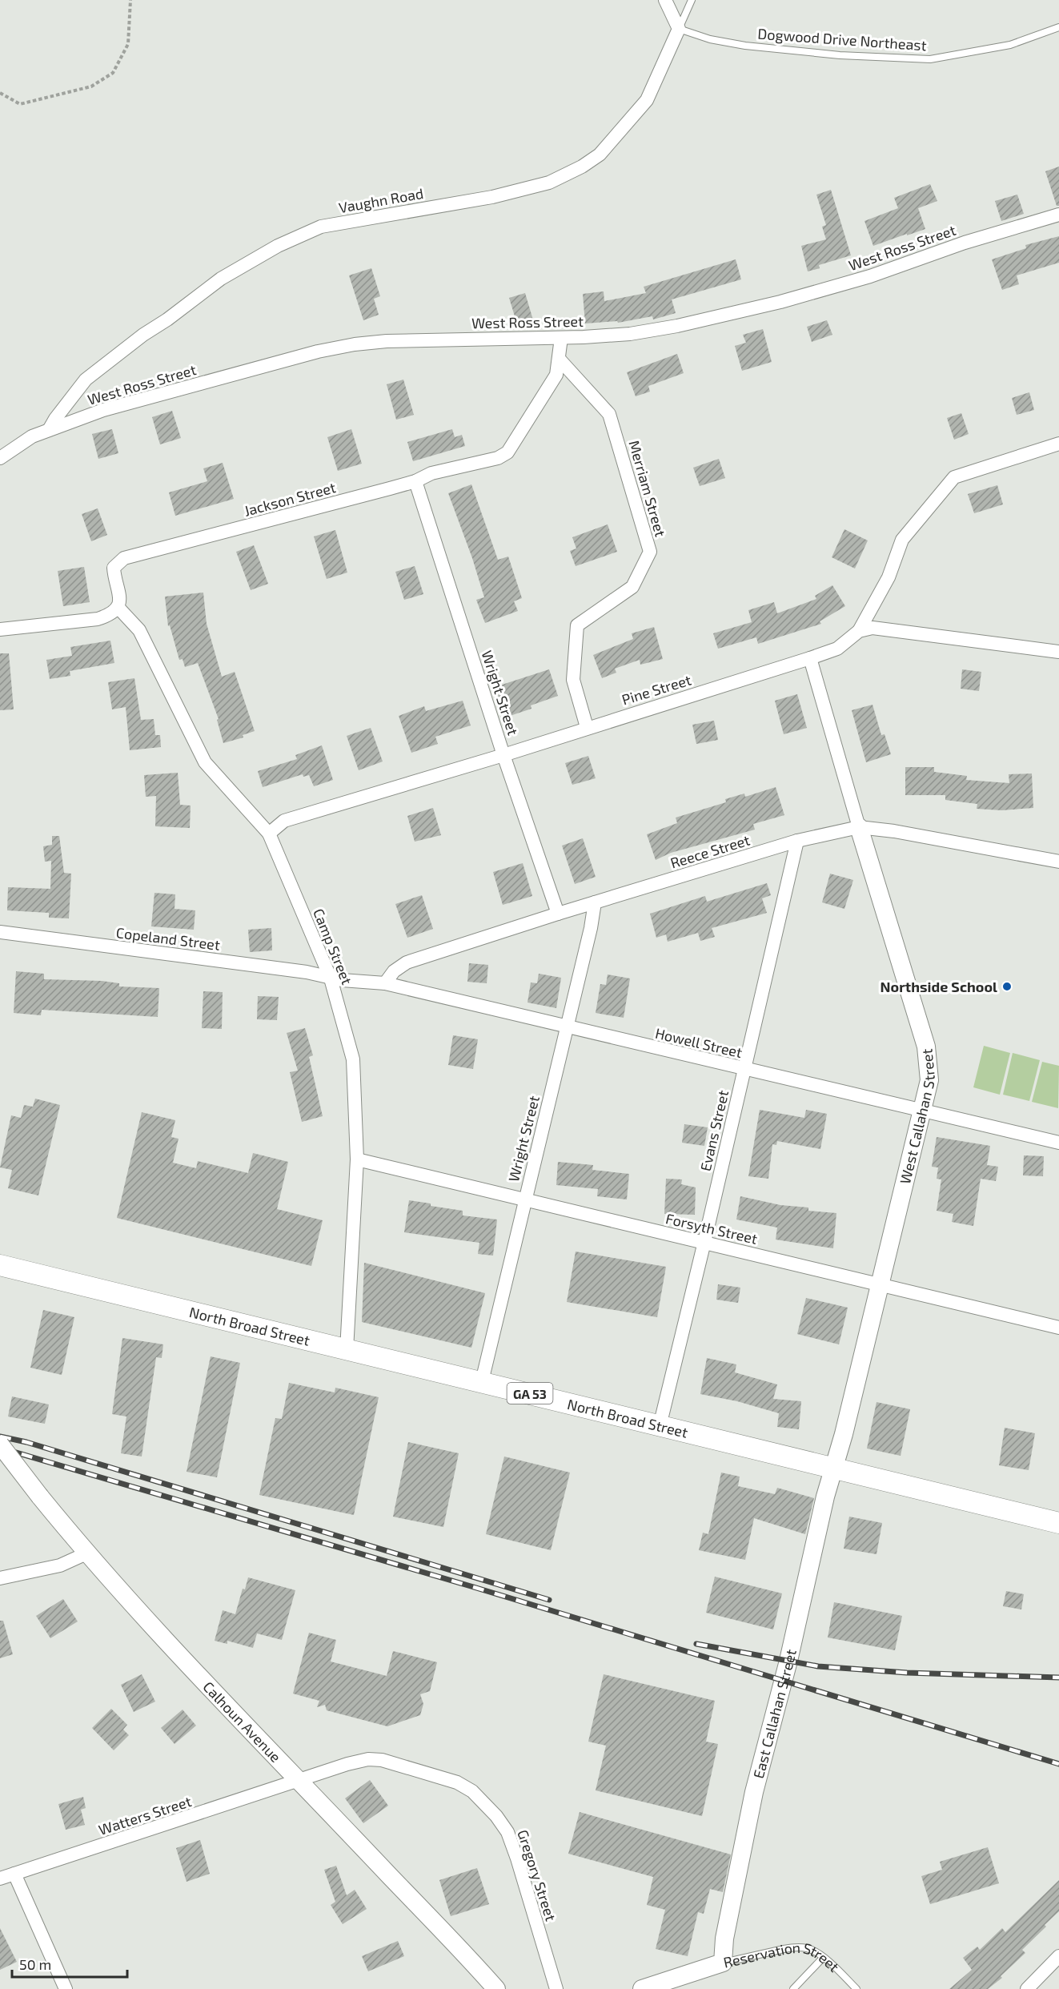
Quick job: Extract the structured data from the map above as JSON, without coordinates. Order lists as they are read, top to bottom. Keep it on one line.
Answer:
{"streets":{"main road":["North Broad Street","GA 53"],"street":["Vaughn Road","West Ross Street","Merriam Street","Jackson Street","Pine Street","Wright Street","Reece Street","Copeland Street","Camp Street","Howell Street","West Callahan Street","Evans Street","Forsyth Street","East Callahan Street","Calhoun Avenue","Watters Street","Gregory Street","Reservation Street"],"lane":["Dogwood Drive Northeast"]},"crossings":[["Dogwood Drive Northeast","Vaughn Road"],["Vaughn Road","West Ross Street"],["West Ross Street","Jackson Street"],["Merriam Street","Jackson Street"],["Merriam Street","Pine Street"],["Jackson Street","Wright Street"],["Jackson Street","Camp Street"],["Pine Street","Wright Street"],["Pine Street","Camp Street"],["Pine Street","West Callahan Street"],["Wright Street","Reece Street"],["Wright Street","Howell Street"],["Wright Street","Forsyth Street"],["Wright Street","North Broad Street"],["Reece Street","Howell Street"],["Reece Street","West Callahan Street"],["Reece Street","Evans Street"],["Copeland Street","Camp Street"],["Copeland Street","Howell Street"],["Camp Street","Howell Street"],["Camp Street","Forsyth Street"],["Camp Street","North Broad Street"],["Howell Street","West Callahan Street"],["Howell Street","Evans Street"],["West Callahan Street","Forsyth Street"],["West Callahan Street","North Broad Street"],["West Callahan Street","East Callahan Street"],["Evans Street","Forsyth Street"],["Evans Street","North Broad Street"],["North Broad Street","East Callahan Street"],["East Callahan Street","Reservation Street"],["Calhoun Avenue","Watters Street"],["Calhoun Avenue","Gregory Street"],["Watters Street","Gregory Street"]],"places":["Northside School"],"scale_bar":"50 m"}
